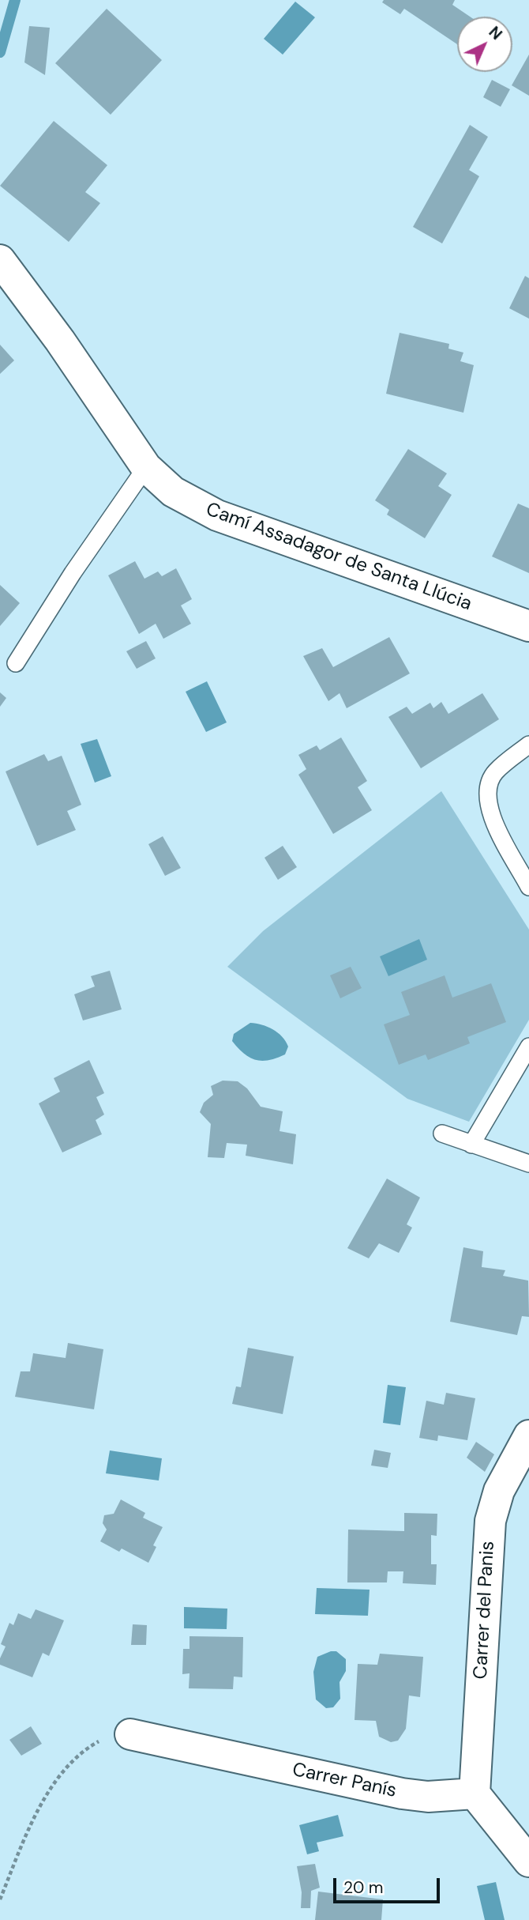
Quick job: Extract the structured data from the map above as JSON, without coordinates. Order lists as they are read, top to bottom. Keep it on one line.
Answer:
{"streets":{"street":["Camí Assadagor de Santa Llúcia","Carrer del Panis","Carrer Panís"]},"crossings":[["Carrer del Panis","Carrer Panís"]],"scale_bar":"20 m","north":"top right"}
